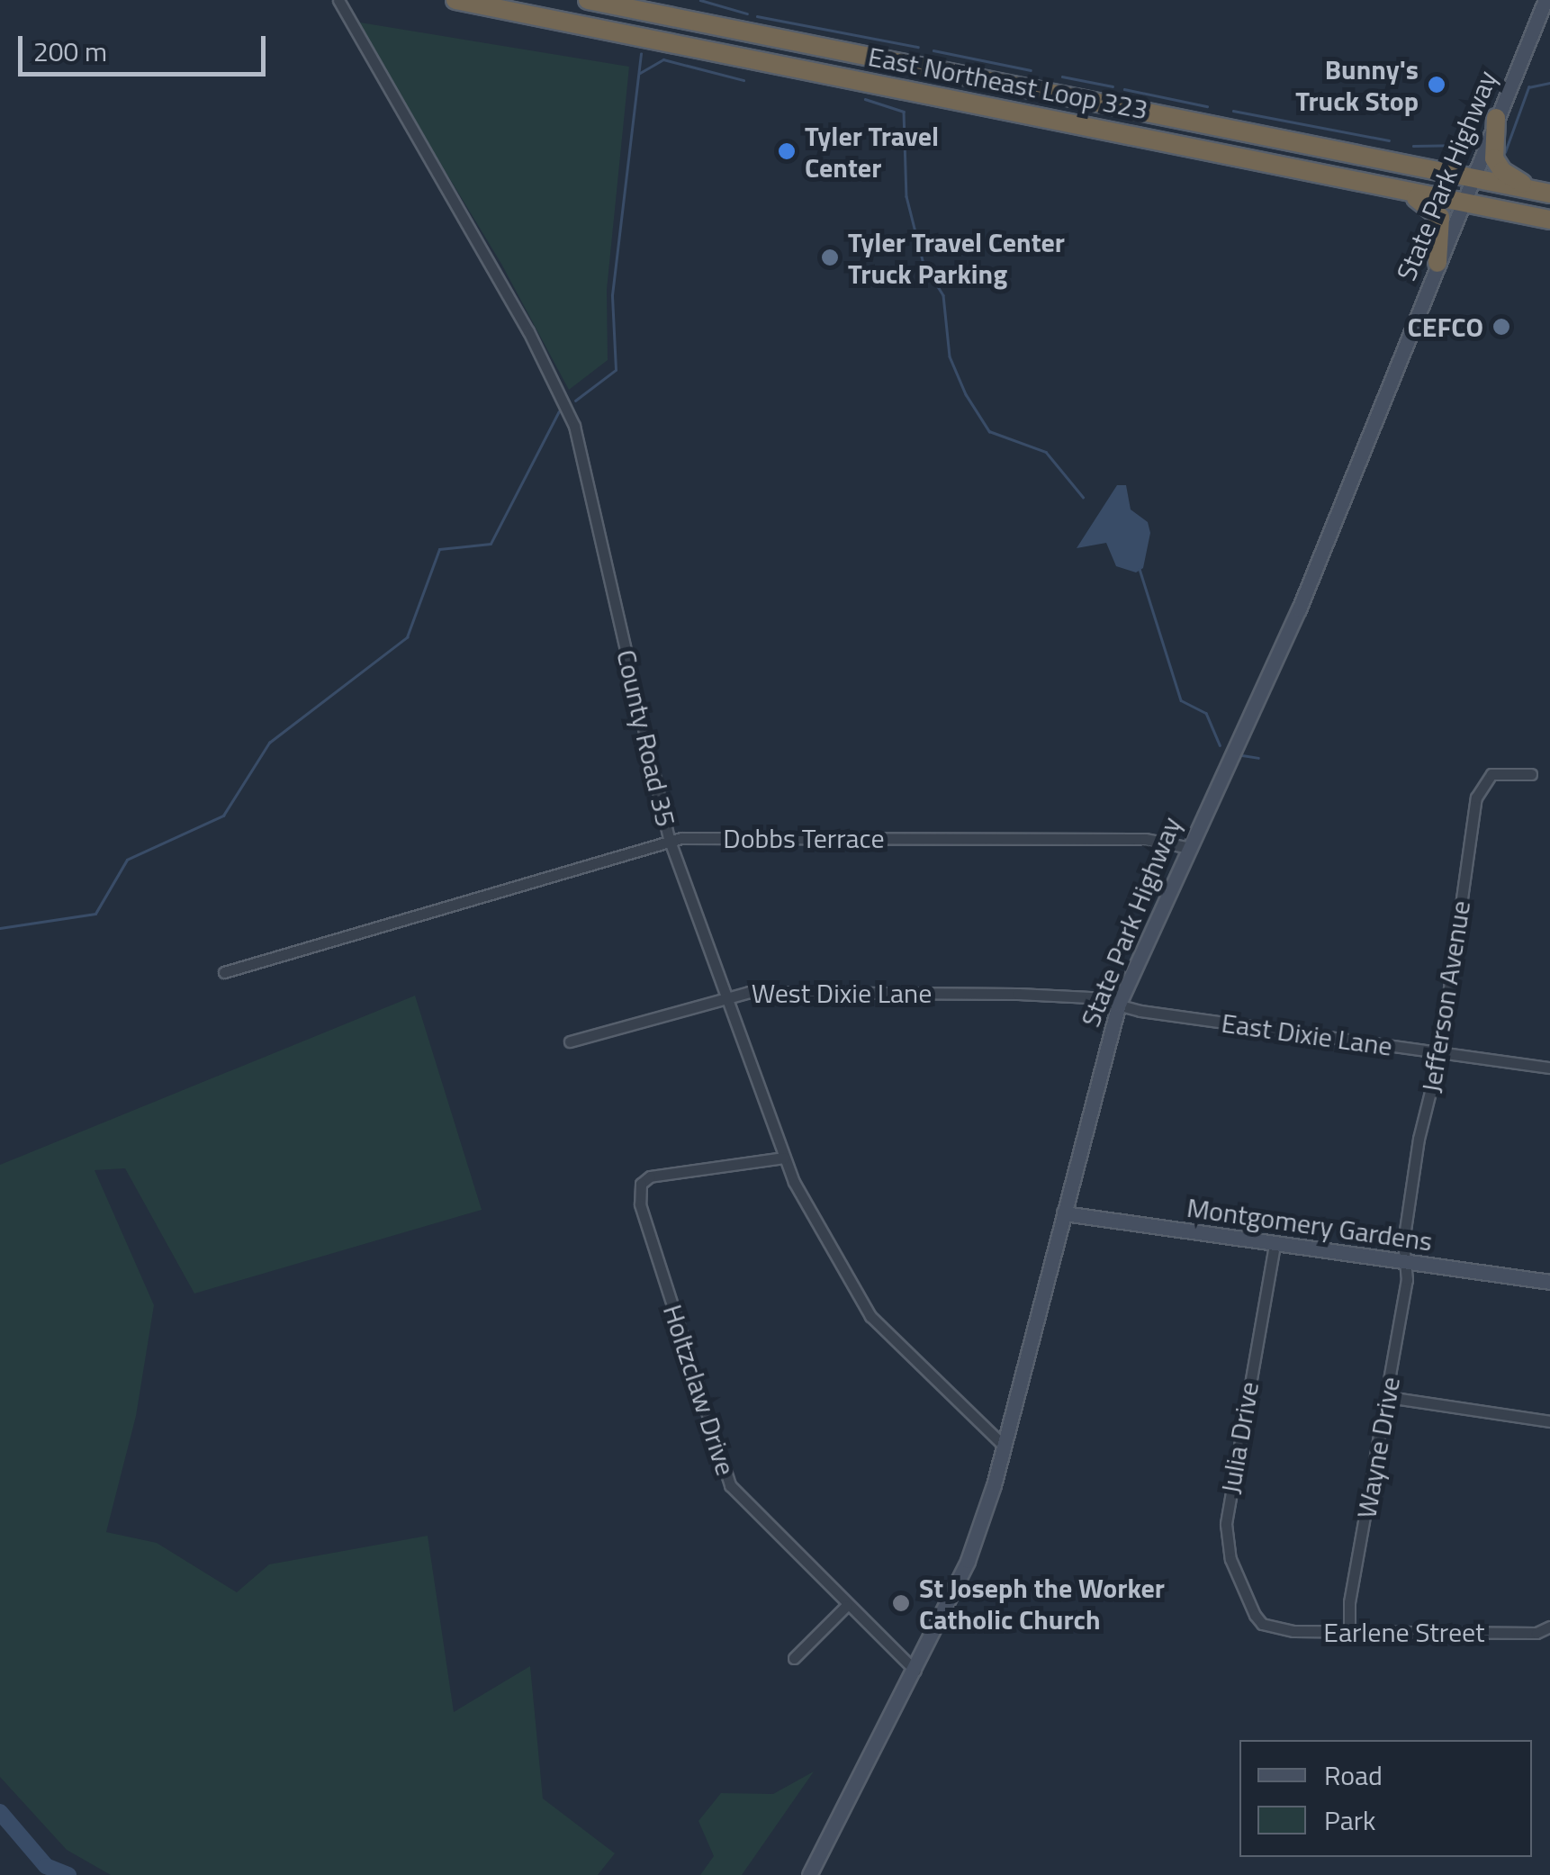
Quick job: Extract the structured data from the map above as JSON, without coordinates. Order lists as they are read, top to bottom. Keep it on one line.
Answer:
{"streets":{"highway":["East Northeast Loop 323"],"main road":["State Park Highway","Montgomery Gardens"],"street":["County Road 35","Dobbs Terrace","West Dixie Lane","Jefferson Avenue","East Dixie Lane","Holtzclaw Drive","Julia Drive","Wayne Drive","Earlene Street"]},"crossings":[["East Northeast Loop 323","State Park Highway"],["State Park Highway","County Road 35"],["State Park Highway","Dobbs Terrace"],["State Park Highway","West Dixie Lane"],["State Park Highway","East Dixie Lane"],["State Park Highway","Montgomery Gardens"],["State Park Highway","Holtzclaw Drive"],["County Road 35","Dobbs Terrace"],["County Road 35","West Dixie Lane"],["County Road 35","Holtzclaw Drive"],["West Dixie Lane","East Dixie Lane"],["Jefferson Avenue","East Dixie Lane"],["Jefferson Avenue","Montgomery Gardens"],["Jefferson Avenue","Wayne Drive"],["Montgomery Gardens","Julia Drive"],["Montgomery Gardens","Wayne Drive"],["Julia Drive","Earlene Street"],["Wayne Drive","Earlene Street"]],"places":["Bunny's Truck Stop","Tyler Travel Center","Tyler Travel Center Truck Parking","CEFCO","St Joseph the Worker Catholic Church"],"legend":["Road","Park"],"scale_bar":"200 m"}
